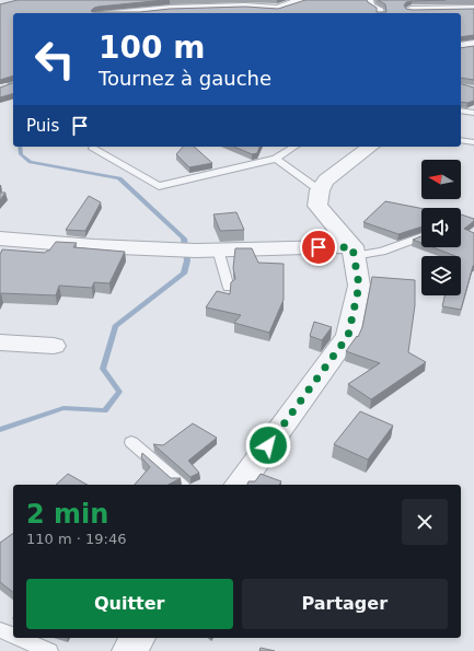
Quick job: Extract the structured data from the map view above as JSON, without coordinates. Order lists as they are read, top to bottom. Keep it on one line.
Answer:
{"north":"left","page":{"turn":["100 m","Tournez à gauche"],"then":"Puis","heading":["2 min","110 m · 19:46"],"buttons":["Quitter","Partager"]}}
